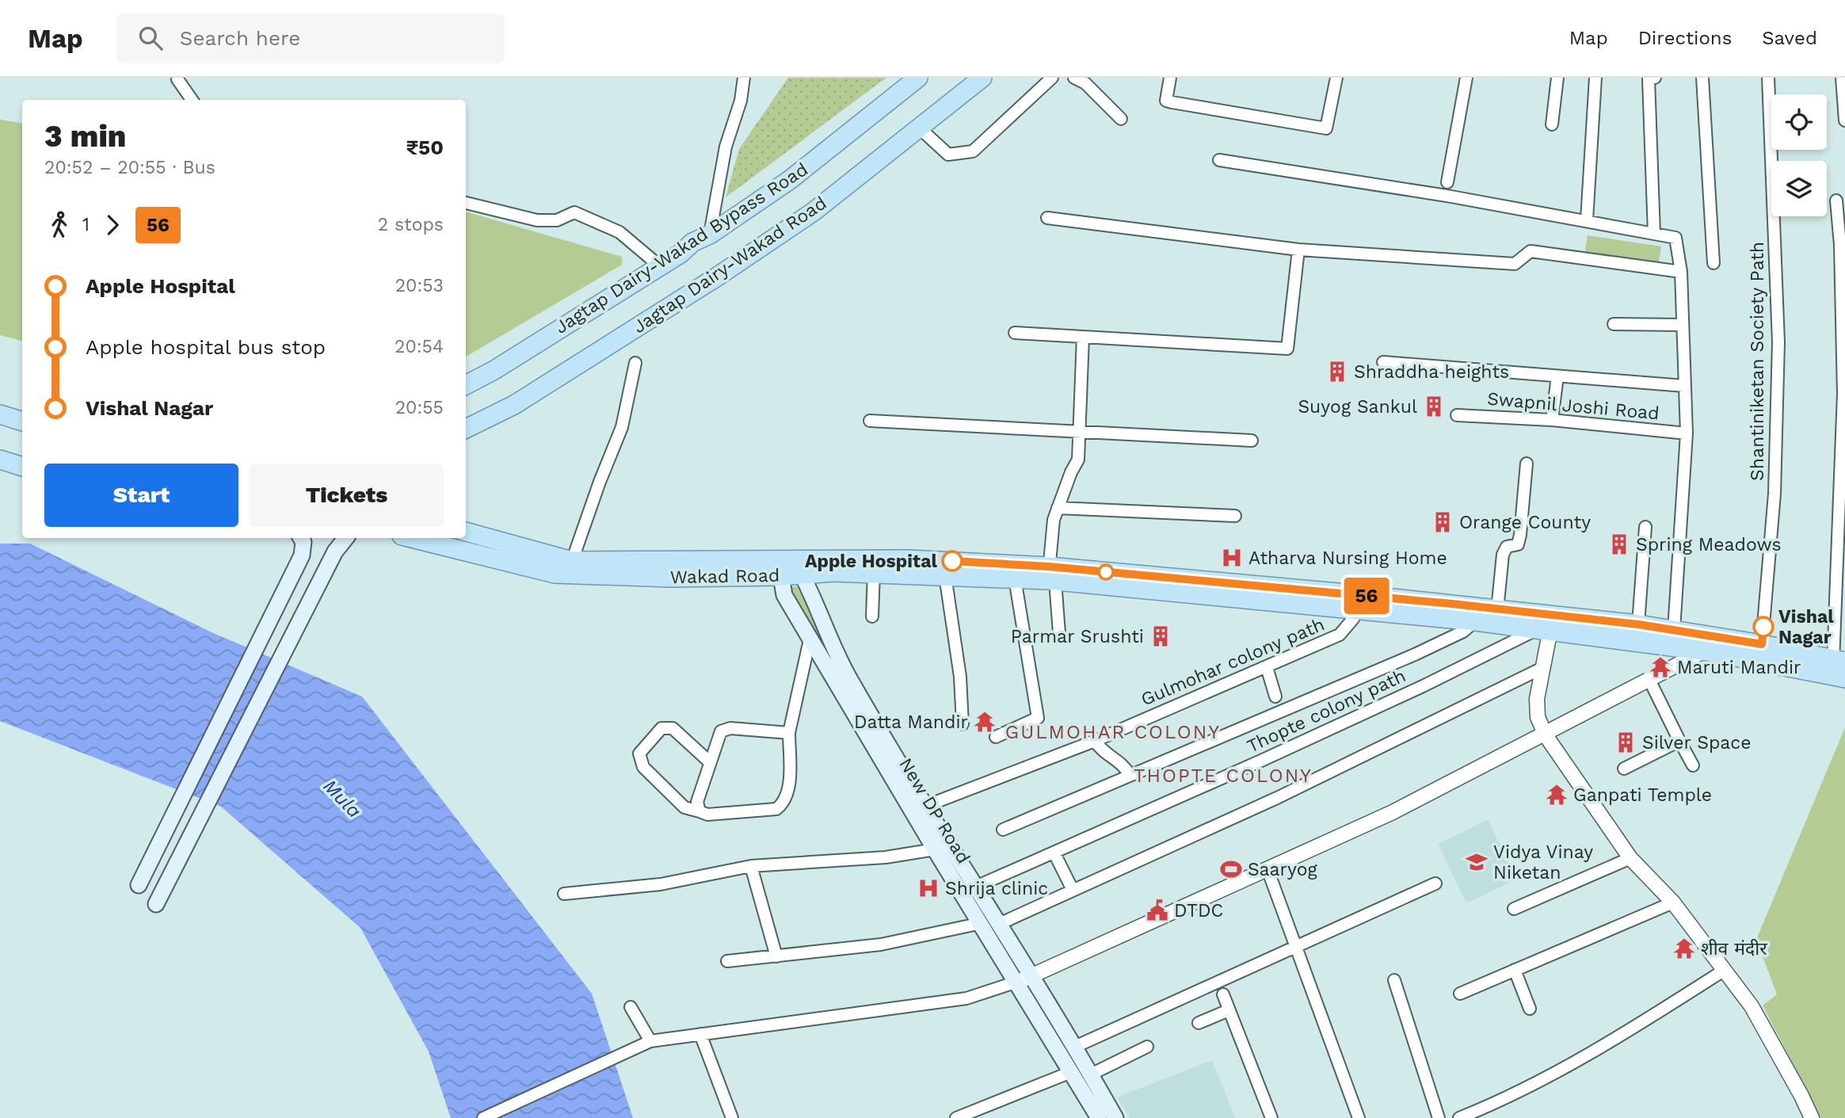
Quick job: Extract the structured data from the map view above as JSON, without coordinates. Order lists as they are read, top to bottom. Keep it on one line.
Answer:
{"streets":{"main road":["Jagtap Dairy-Wakad Bypass Road","Jagtap Dairy-Wakad Road","Wakad Road","New DP Road"],"street":["Shantiniketan Society Path","Swapnil Joshi Road","Gulmohar colony path","Thopte colony path"]},"crossings":[["Shantiniketan Society Path","Wakad Road"],["Wakad Road","Gulmohar colony path"],["Wakad Road","Thopte colony path"],["Wakad Road","New DP Road"],["Gulmohar colony path","New DP Road"],["Thopte colony path","New DP Road"]],"districts":["GULMOHAR COLONY","THOPTE COLONY"],"water":["Mula"],"places":{"building":["Shraddha heights","Suyog Sankul","Orange County","Spring Meadows","Parmar Srushti","Silver Space"],"hospital":["Atharva Nursing Home","Shrija clinic"],"other":["Apple Hospital","Vishal Nagar"],"temple":["Maruti Mandir","Datta Mandir","Ganpati Temple","शीव मंदीर"],"school or university":["Vidya Vinay Niketan"],"sports":["Saaryog"],"public building":["DTDC"]},"lines":["bus line 56"],"page":{"header":"Map","search":"Search here","nav":["Map","Directions","Saved"],"on_map":"56","heading":["3 min","20:52 – 20:55 · Bus","₹50"],"legs":["1","56","2 stops"],"list":[{"name":"Apple Hospital","value":"20:53"},{"name":"Apple hospital bus stop","value":"20:54"},{"name":"Vishal Nagar","value":"20:55"}],"buttons":["Start","Tickets"]}}
